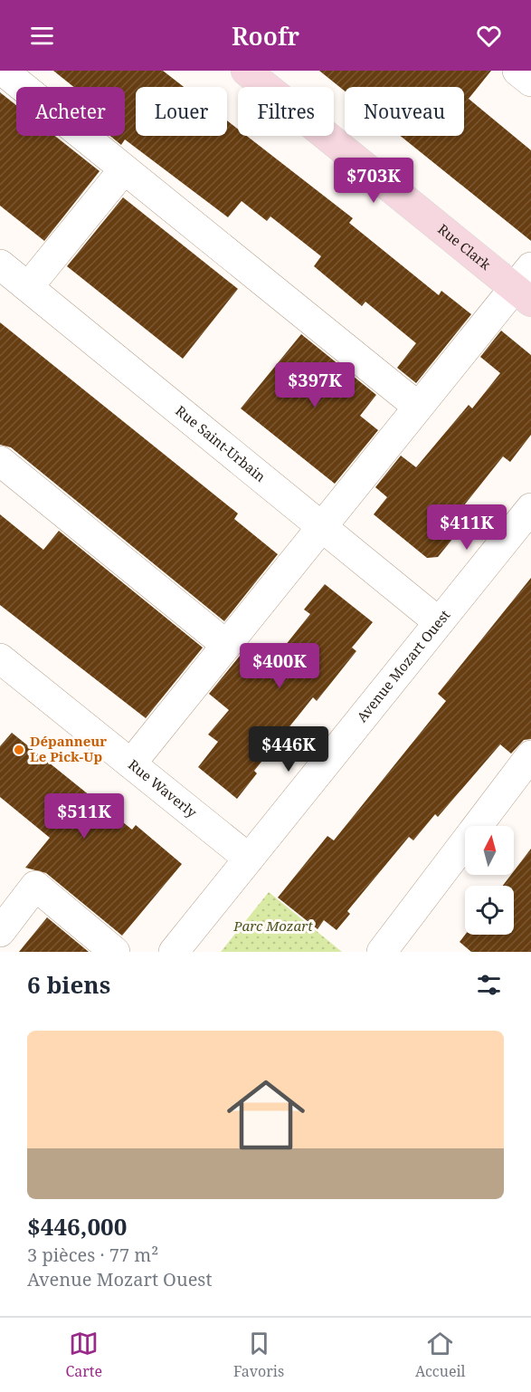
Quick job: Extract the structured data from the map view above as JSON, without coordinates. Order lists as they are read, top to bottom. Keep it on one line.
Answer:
{"streets":{"main road":["Rue Clark"],"street":["Rue Saint-Urbain","Avenue Mozart Ouest","Rue Waverly"]},"crossings":[["Rue Saint-Urbain","Avenue Mozart Ouest"],["Avenue Mozart Ouest","Rue Waverly"]],"parks":["Parc Mozart"],"places":["Dépanneur Le Pick-Up"],"north":"top","page":{"header":"Roofr","chip":["Acheter","Louer","Filtres","Nouveau"],"price":["$703K","$397K","$411K","$400K","$446K","$511K"],"heading":"6 biens","list":[{"name":"$446,000","note":"3 pièces · 77 m² · Avenue Mozart Ouest"}],"tabs":["Carte","Favoris","Accueil"]}}
